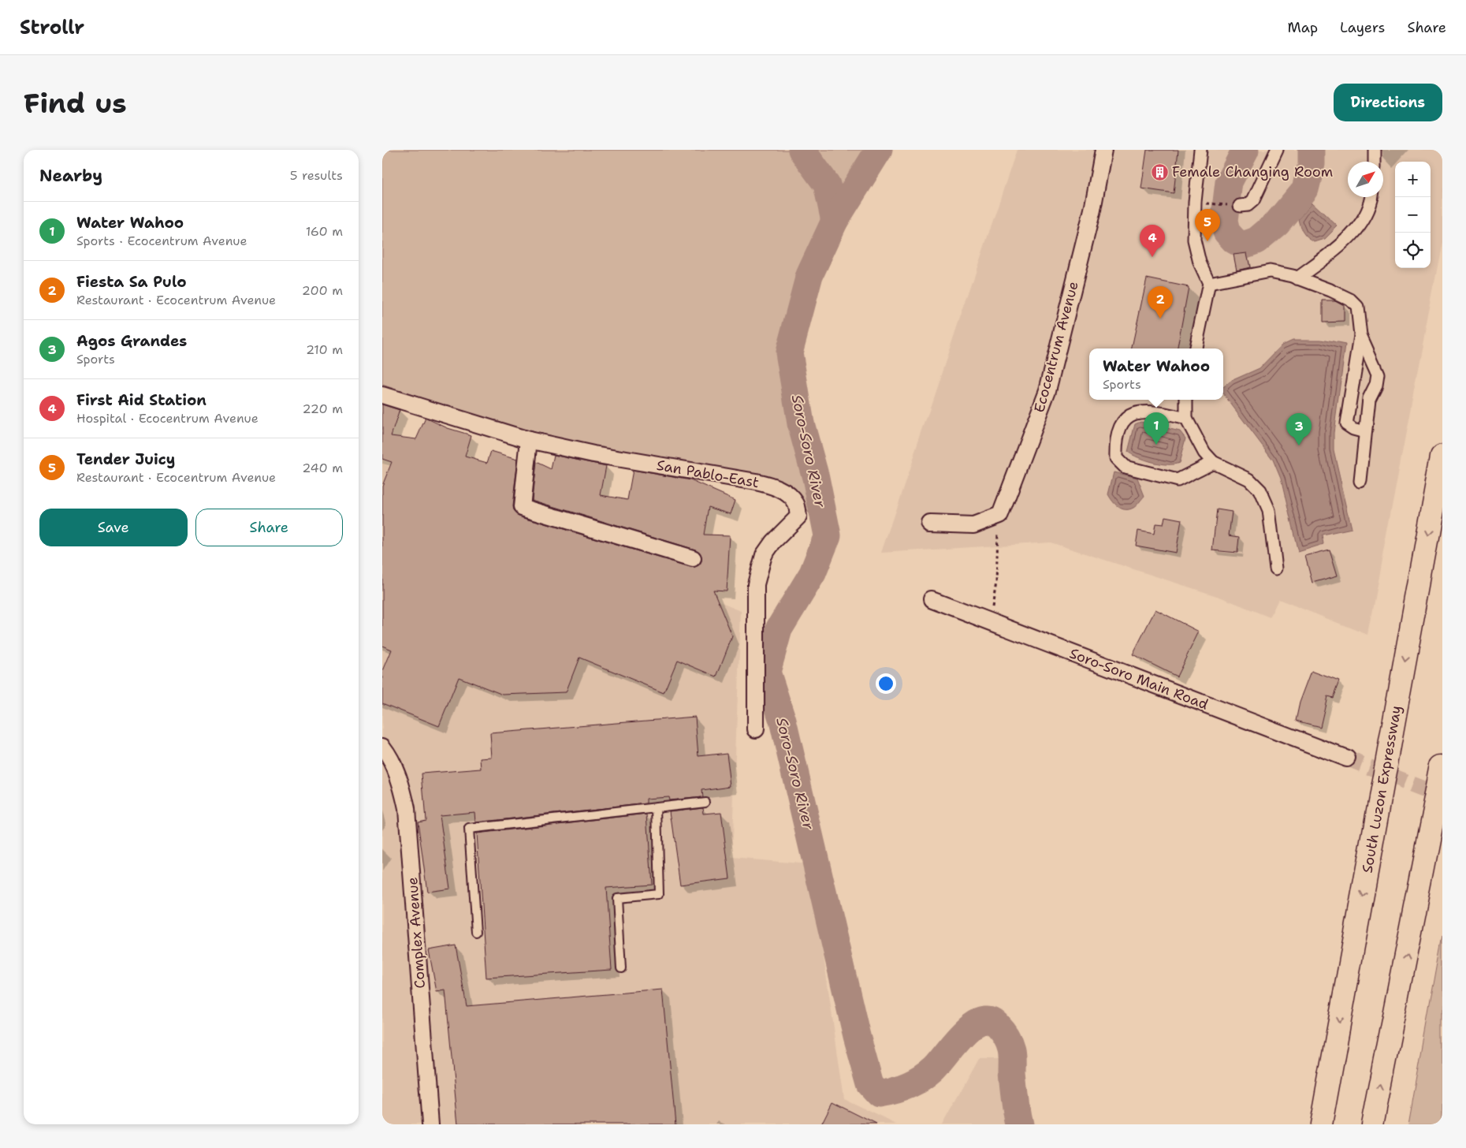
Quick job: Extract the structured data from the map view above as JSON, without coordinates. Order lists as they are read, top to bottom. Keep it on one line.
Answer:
{"streets":{"highway":["South Luzon Expressway"],"street":["Ecocentrum Avenue","San Pablo-East","Soro-Soro Main Road","Complex Avenue"]},"water":["Soro-Soro River"],"places":{"building":["Female Changing Room"]},"north":"top right","page":{"header":"Strollr","nav":["Map","Layers","Share"],"buttons":["Directions",["Save","Share"]],"title":"Find us","heading":["Nearby","5 results"],"map_buttons":["+","−"],"list":[{"mark":"1","name":"Water Wahoo","note":"Sports · Ecocentrum Avenue","value":"160 m"},{"mark":"2","name":"Fiesta Sa Pulo","note":"Restaurant · Ecocentrum Avenue","value":"200 m"},{"mark":"3","name":"Agos Grandes","note":"Sports","value":"210 m"},{"mark":"4","name":"First Aid Station","note":"Hospital · Ecocentrum Avenue","value":"220 m"},{"mark":"5","name":"Tender Juicy","note":"Restaurant · Ecocentrum Avenue","value":"240 m"}],"pins":["5","4","2","1","3"],"popup":["Water Wahoo","Sports"]}}
